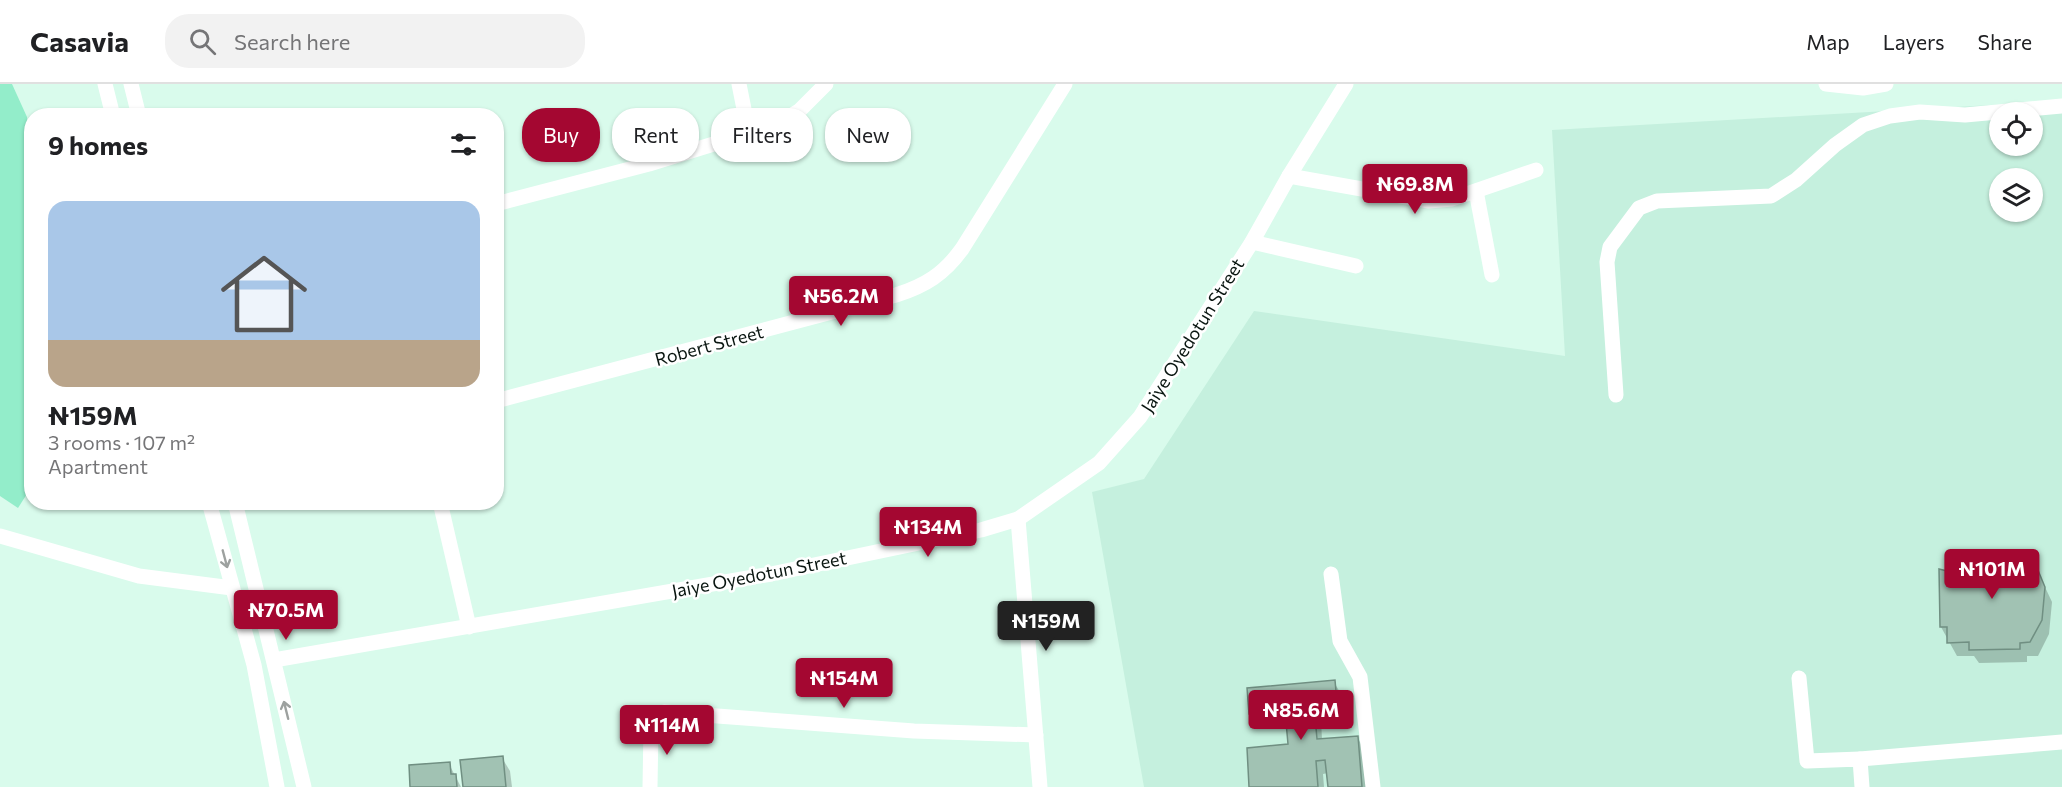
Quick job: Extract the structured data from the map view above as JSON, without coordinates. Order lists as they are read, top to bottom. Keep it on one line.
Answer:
{"streets":{"street":["Jaiye Oyedotun Street","Robert Street"]},"page":{"header":"Casavia","search":"Search here","nav":["Map","Layers","Share"],"chip":["Buy","Rent","Filters","New"],"heading":"9 homes","price":["₦69.8M","₦56.2M","₦134M","₦101M","₦70.5M","₦159M","₦154M","₦85.6M","₦114M"],"list":[{"name":"₦159M","note":"3 rooms · 107 m² · Apartment"}]}}
